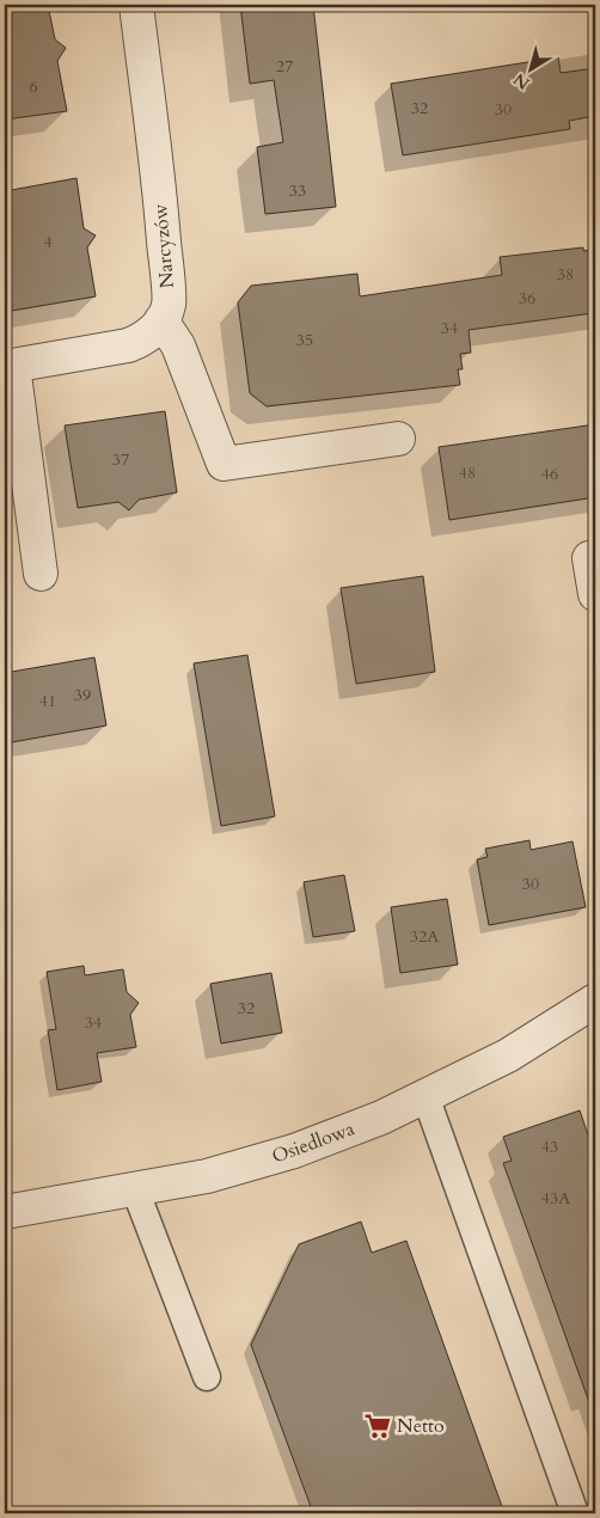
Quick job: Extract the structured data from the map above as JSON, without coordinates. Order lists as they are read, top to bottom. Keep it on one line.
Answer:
{"streets":{"street":["Narcyzów","Osiedlowa"]},"places":{"supermarket":["Netto"]},"house_numbers":["27","6","32","30","33","4","38","36","34","35","37","48","46","39","41","30","32A","32","34","43","43A"],"north":"bottom left"}
